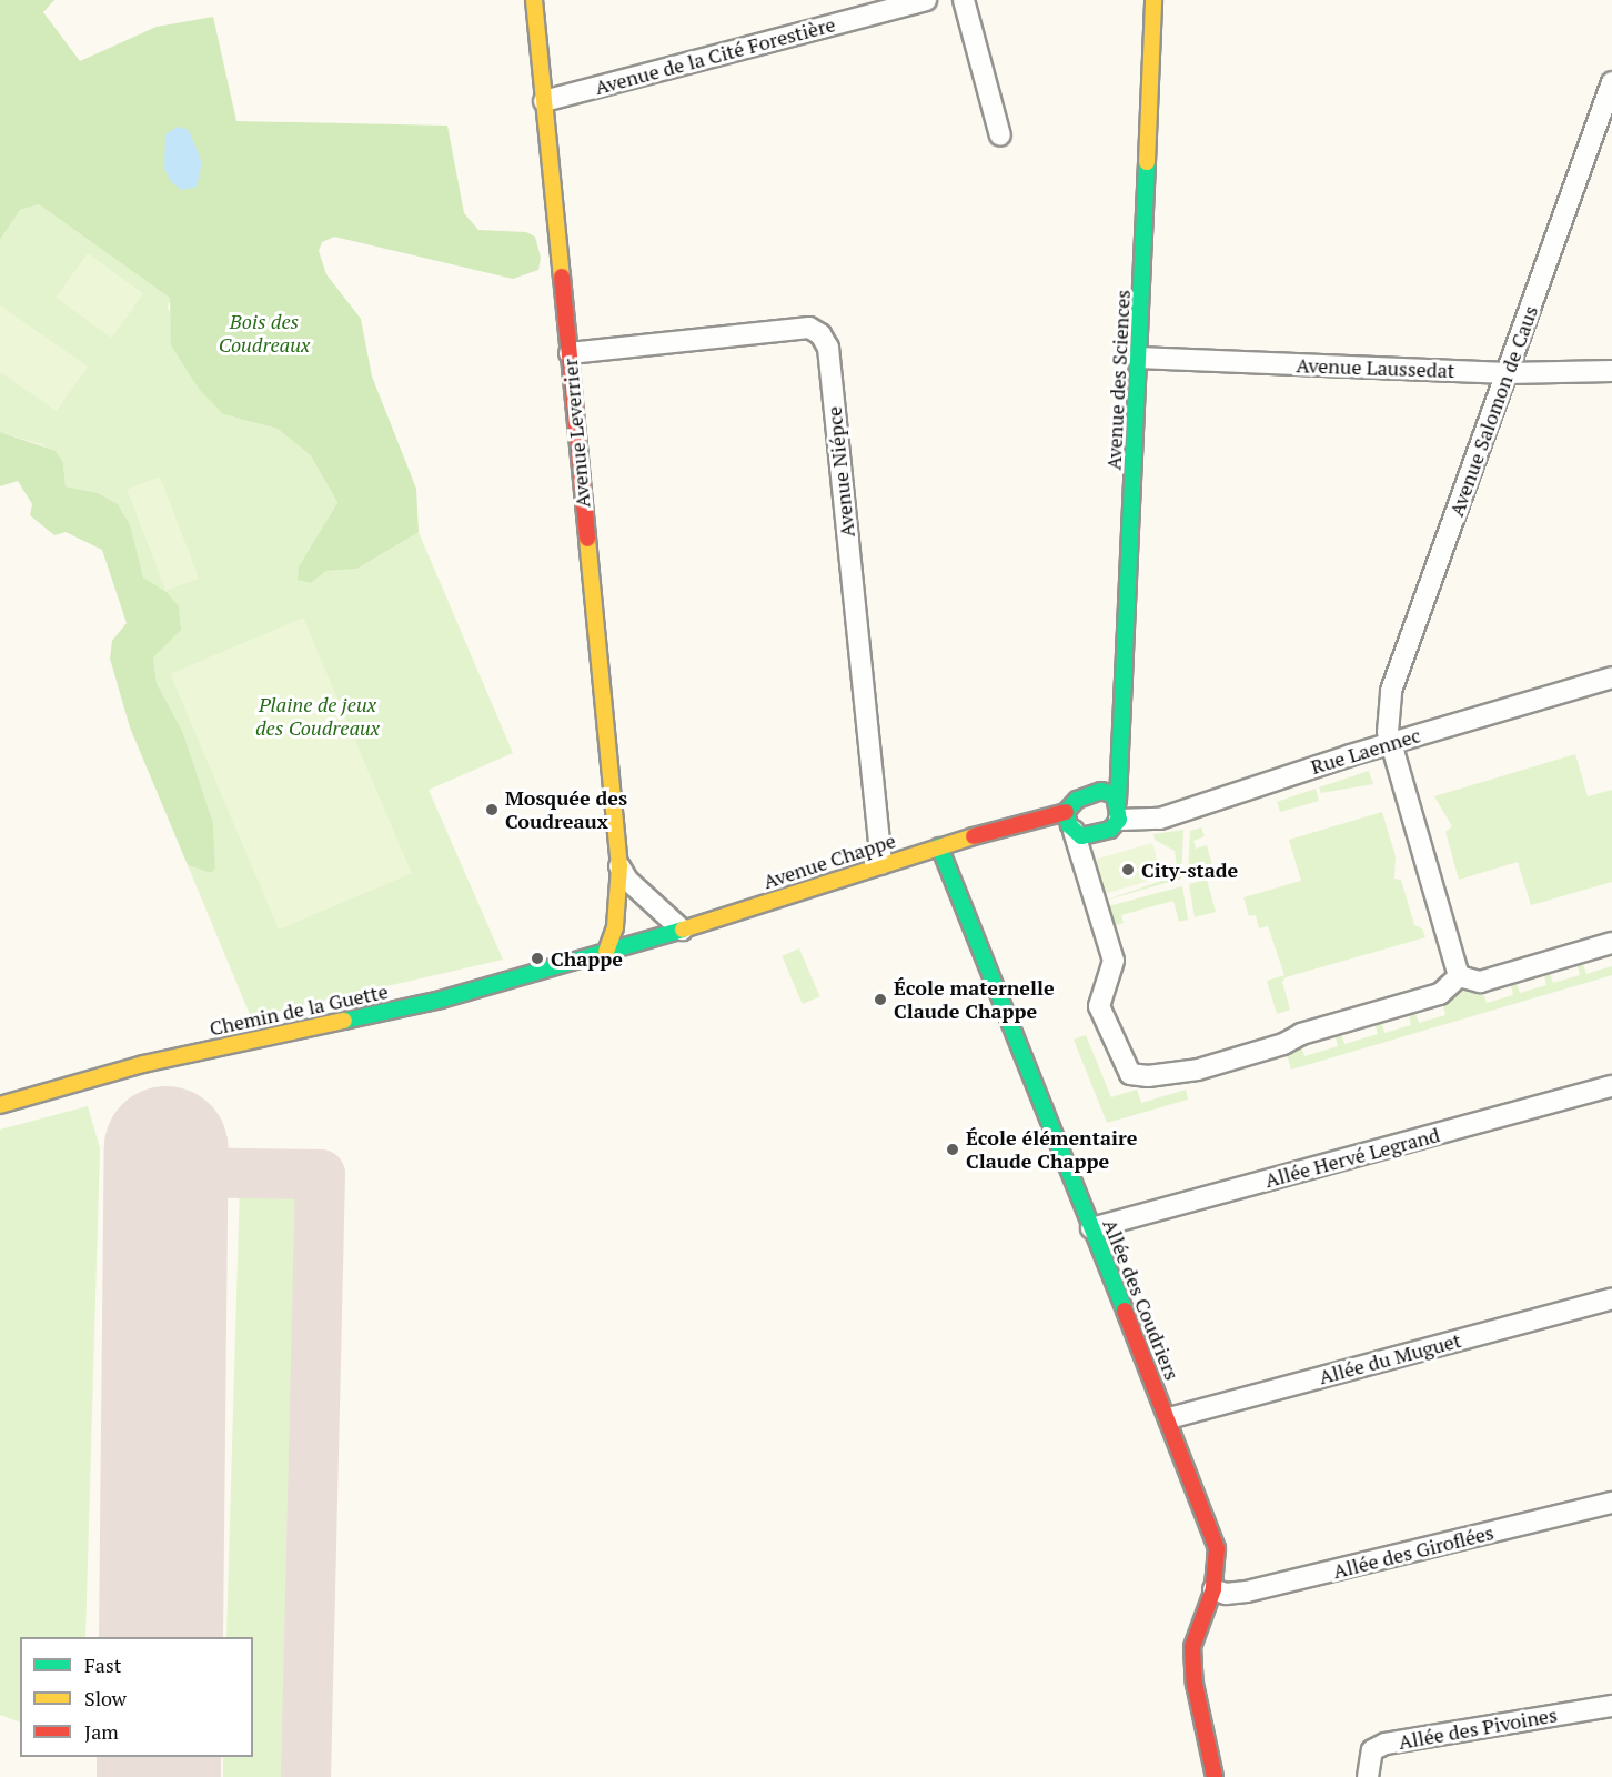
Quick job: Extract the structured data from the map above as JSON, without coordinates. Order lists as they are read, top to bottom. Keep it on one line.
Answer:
{"streets":{"street":["Avenue de la Cité Forestière","Avenue Laussedat","Avenue des Sciences","Avenue Salomon de Caus","Avenue Leverrier","Avenue Niépce","Rue Laennec","Avenue Chappe","Chemin de la Guette","Allée Hervé Legrand","Allée des Coudriers","Allée du Muguet","Allée des Giroflées","Allée des Pivoines"]},"crossings":[["Avenue de la Cité Forestière","Avenue Leverrier"],["Avenue Laussedat","Avenue des Sciences"],["Avenue Laussedat","Avenue Salomon de Caus"],["Avenue des Sciences","Rue Laennec"],["Avenue des Sciences","Avenue Chappe"],["Avenue Salomon de Caus","Rue Laennec"],["Avenue Leverrier","Avenue Niépce"],["Avenue Leverrier","Avenue Chappe"],["Avenue Leverrier","Chemin de la Guette"],["Avenue Niépce","Avenue Chappe"],["Rue Laennec","Avenue Chappe"],["Avenue Chappe","Chemin de la Guette"],["Avenue Chappe","Allée des Coudriers"],["Allée Hervé Legrand","Allée des Coudriers"],["Allée des Coudriers","Allée du Muguet"],["Allée des Coudriers","Allée des Giroflées"]],"parks":["Bois des Coudreaux","Plaine de jeux des Coudreaux"],"places":["Mosquée des Coudreaux","City-stade","Chappe","École maternelle Claude Chappe","École élémentaire Claude Chappe"],"legend":["Fast","Slow","Jam"]}
